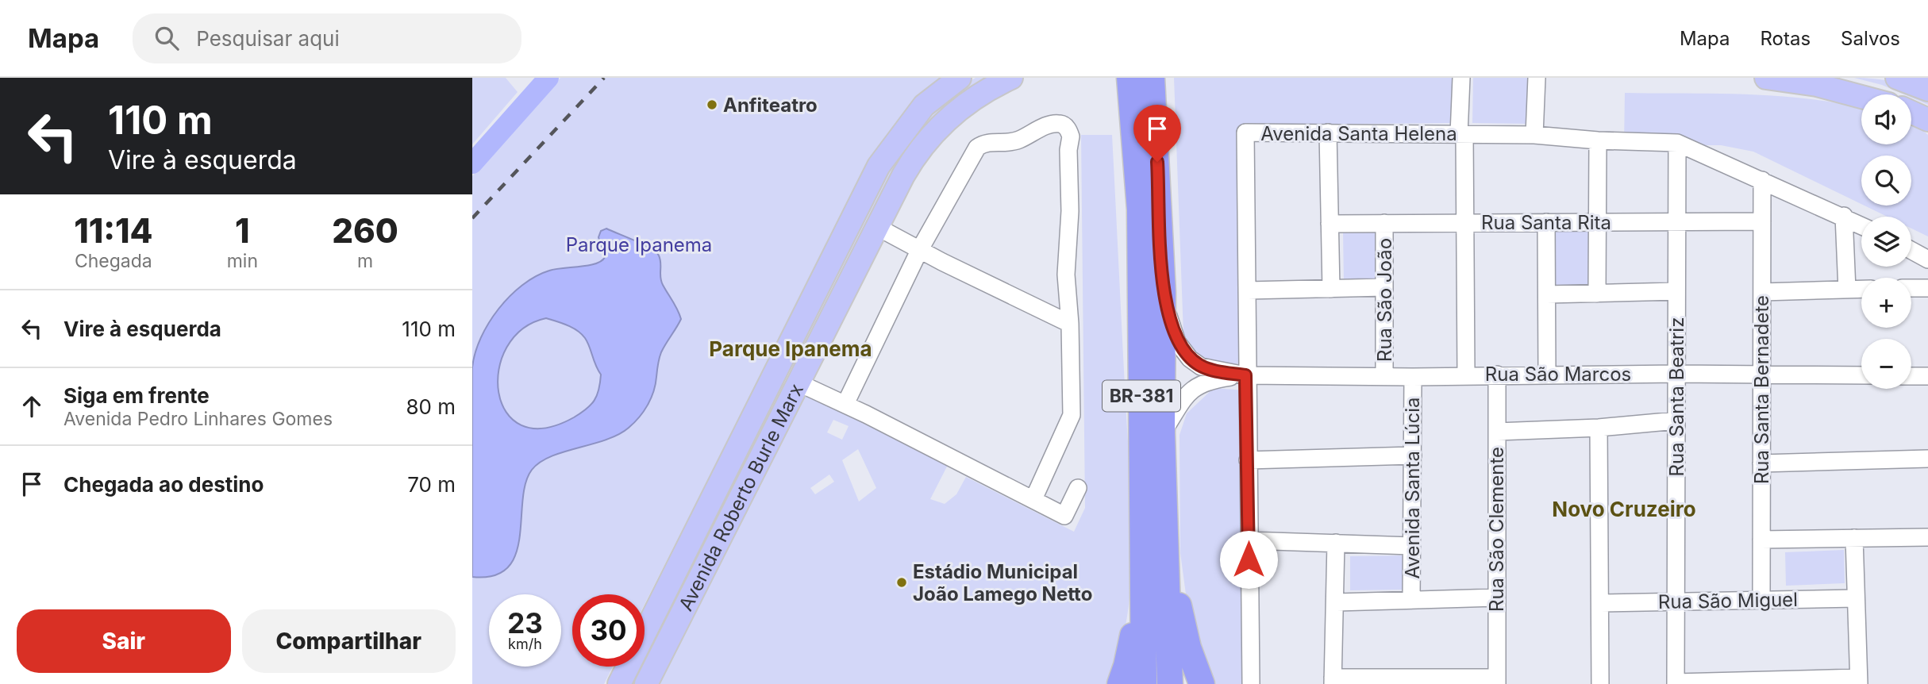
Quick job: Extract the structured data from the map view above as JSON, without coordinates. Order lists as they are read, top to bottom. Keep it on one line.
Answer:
{"streets":{"highway":["BR-381"],"main road":["Avenida Roberto Burle Marx"],"street":["Avenida Santa Helena","Rua Santa Rita","Rua São João","Rua São Marcos","Rua Santa Bernadete","Rua Santa Beatriz","Avenida Santa Lúcia","Rua São Clemente","Rua São Miguel"]},"crossings":[["Avenida Santa Helena","Rua São Marcos"],["Avenida Santa Helena","Rua Santa Bernadete"],["Avenida Santa Helena","Rua Santa Beatriz"],["Rua Santa Rita","Rua São João"],["Rua Santa Rita","Rua Santa Bernadete"],["Rua Santa Rita","Rua Santa Beatriz"],["Rua São João","Rua São Marcos"],["Rua São Marcos","Rua Santa Bernadete"],["Rua São Marcos","Rua Santa Beatriz"],["Rua São Marcos","Avenida Santa Lúcia"],["Rua São Marcos","Rua São Clemente"],["Rua Santa Bernadete","Rua São Miguel"],["Rua Santa Beatriz","Rua São Miguel"]],"districts":["Parque Ipanema","Novo Cruzeiro"],"parks":["Parque Ipanema"],"places":["Anfiteatro","Estádio Municipal João Lamego Netto"],"page":{"header":"Mapa","search":"Pesquisar aqui","nav":["Mapa","Rotas","Salvos"],"turn":["110 m","Vire à esquerda"],"map_buttons":["+","−"],"eta":["11:14","Chegada","1","min","260","m"],"list":[{"name":"Vire à esquerda","value":"110 m"},{"name":"Siga em frente","note":"Avenida Pedro Linhares Gomes","value":"80 m"},{"name":"Chegada ao destino","value":"70 m"}],"speed":"23 km/h","limit":"30","buttons":["Sair","Compartilhar"]}}
